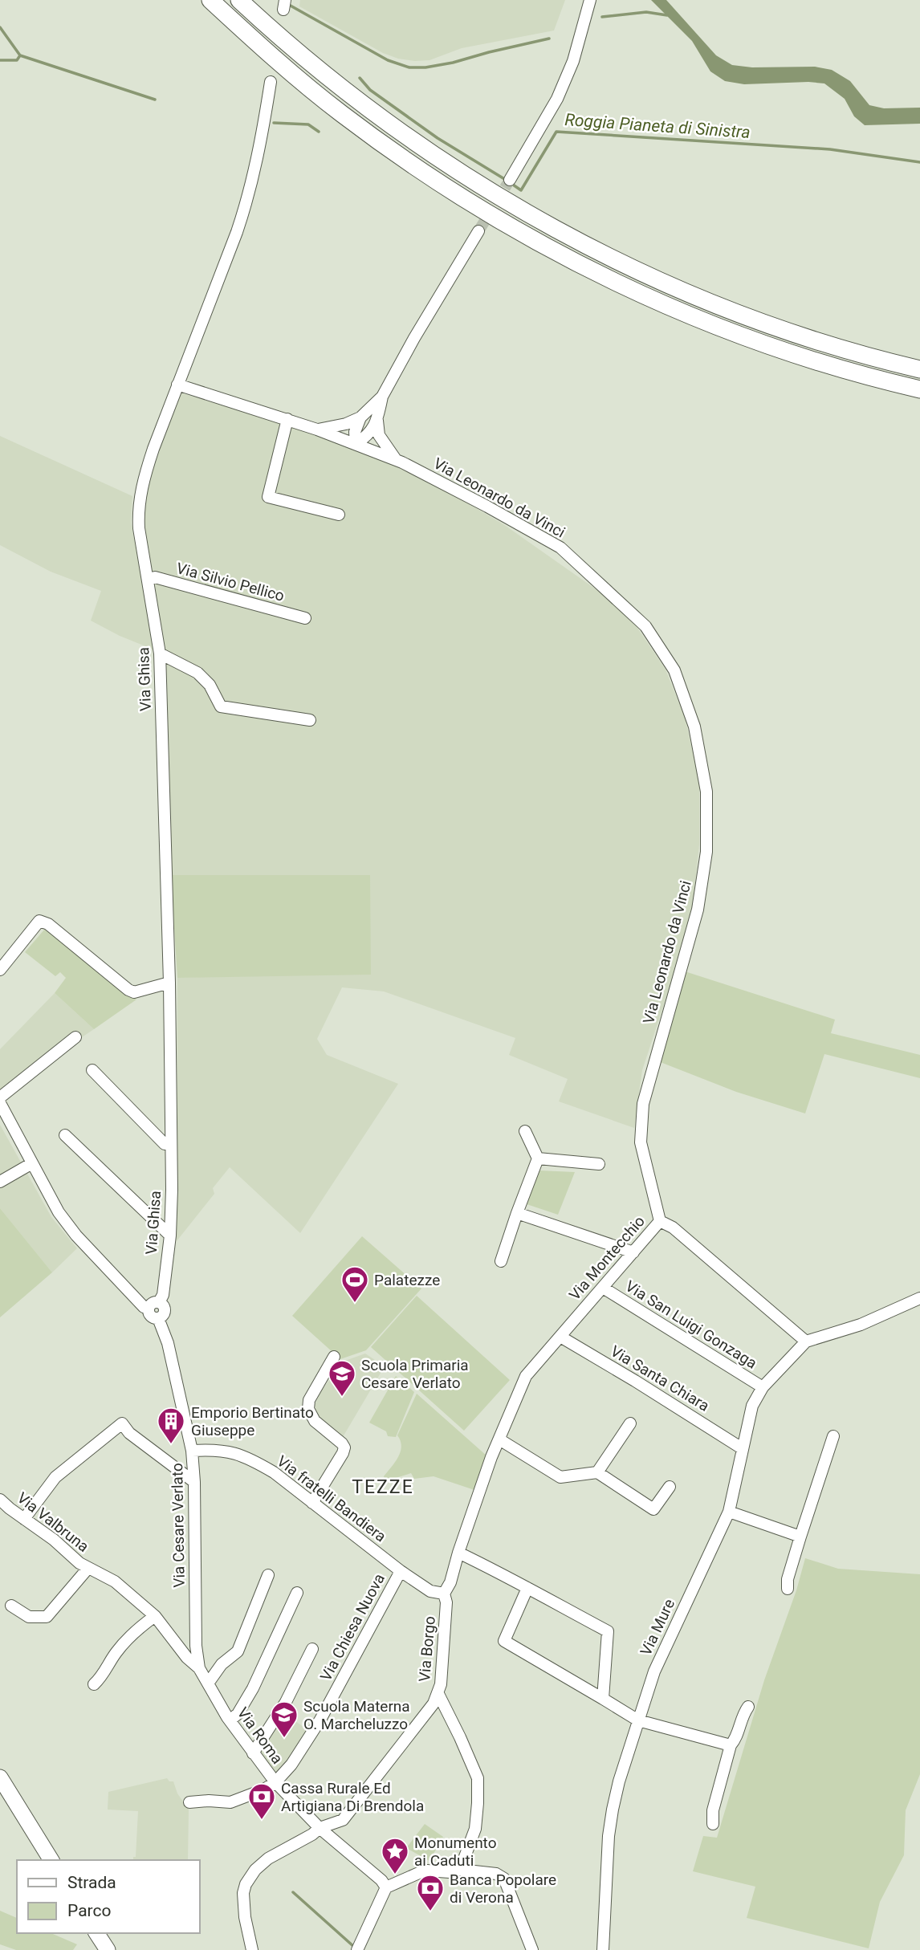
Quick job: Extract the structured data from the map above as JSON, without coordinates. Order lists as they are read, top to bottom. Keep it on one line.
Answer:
{"streets":{"street":["Via Leonardo da Vinci","Via Silvio Pellico","Via Ghisa","Via Montecchio","Via San Luigi Gonzaga","Via Santa Chiara","Via fratelli Bandiera","Via Valbruna","Via Cesare Verlato","Via Chiesa Nuova","Via Mure","Via Borgo","Via Roma"]},"crossings":[["Via Leonardo da Vinci","Via Ghisa"],["Via Leonardo da Vinci","Via Montecchio"],["Via Silvio Pellico","Via Ghisa"],["Via Ghisa","Via Cesare Verlato"],["Via Montecchio","Via San Luigi Gonzaga"],["Via Montecchio","Via Santa Chiara"],["Via Montecchio","Via fratelli Bandiera"],["Via Montecchio","Via Mure"],["Via Montecchio","Via Borgo"],["Via San Luigi Gonzaga","Via Mure"],["Via Santa Chiara","Via Mure"],["Via fratelli Bandiera","Via Cesare Verlato"],["Via fratelli Bandiera","Via Chiesa Nuova"],["Via fratelli Bandiera","Via Borgo"],["Via Valbruna","Via Roma"],["Via Cesare Verlato","Via Roma"],["Via Chiesa Nuova","Via Roma"],["Via Borgo","Via Roma"]],"districts":["TEZZE"],"water":["Roggia Pianeta di Sinistra"],"places":{"sports":["Palatezze"],"school or university":["Scuola Primaria Cesare Verlato","Scuola Materna O. Marcheluzzo"],"building":["Emporio Bertinato Giuseppe"],"bank":["Cassa Rurale Ed Artigiana Di Brendola","Banca Popolare di Verona"],"place":["Monumento ai Caduti"]},"legend":["Strada","Parco"]}
